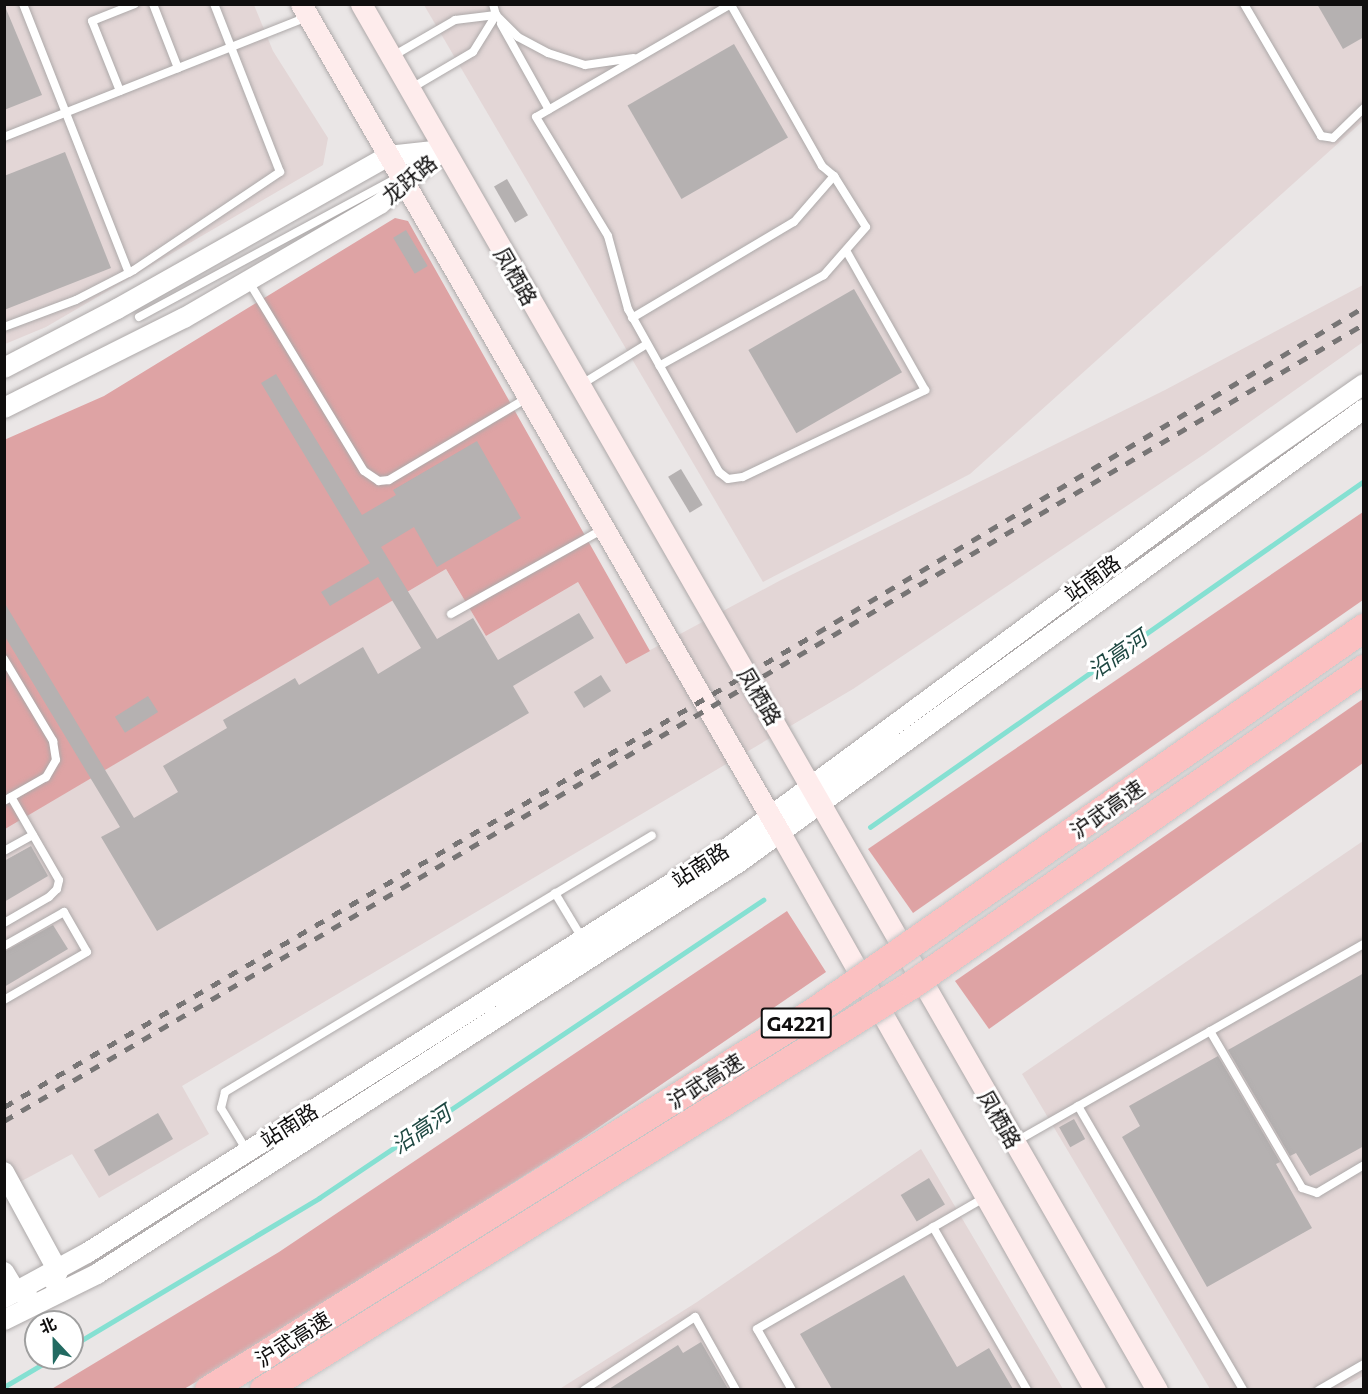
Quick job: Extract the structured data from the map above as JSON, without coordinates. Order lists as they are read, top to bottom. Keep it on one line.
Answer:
{"streets":{"highway":["沪武高速","G4221"],"main road":["凤栖路"],"street":["龙跃路","站南路"]},"crossings":[["龙跃路","凤栖路"],["凤栖路","站南路"]],"water":["沿高河"],"north":"top"}
